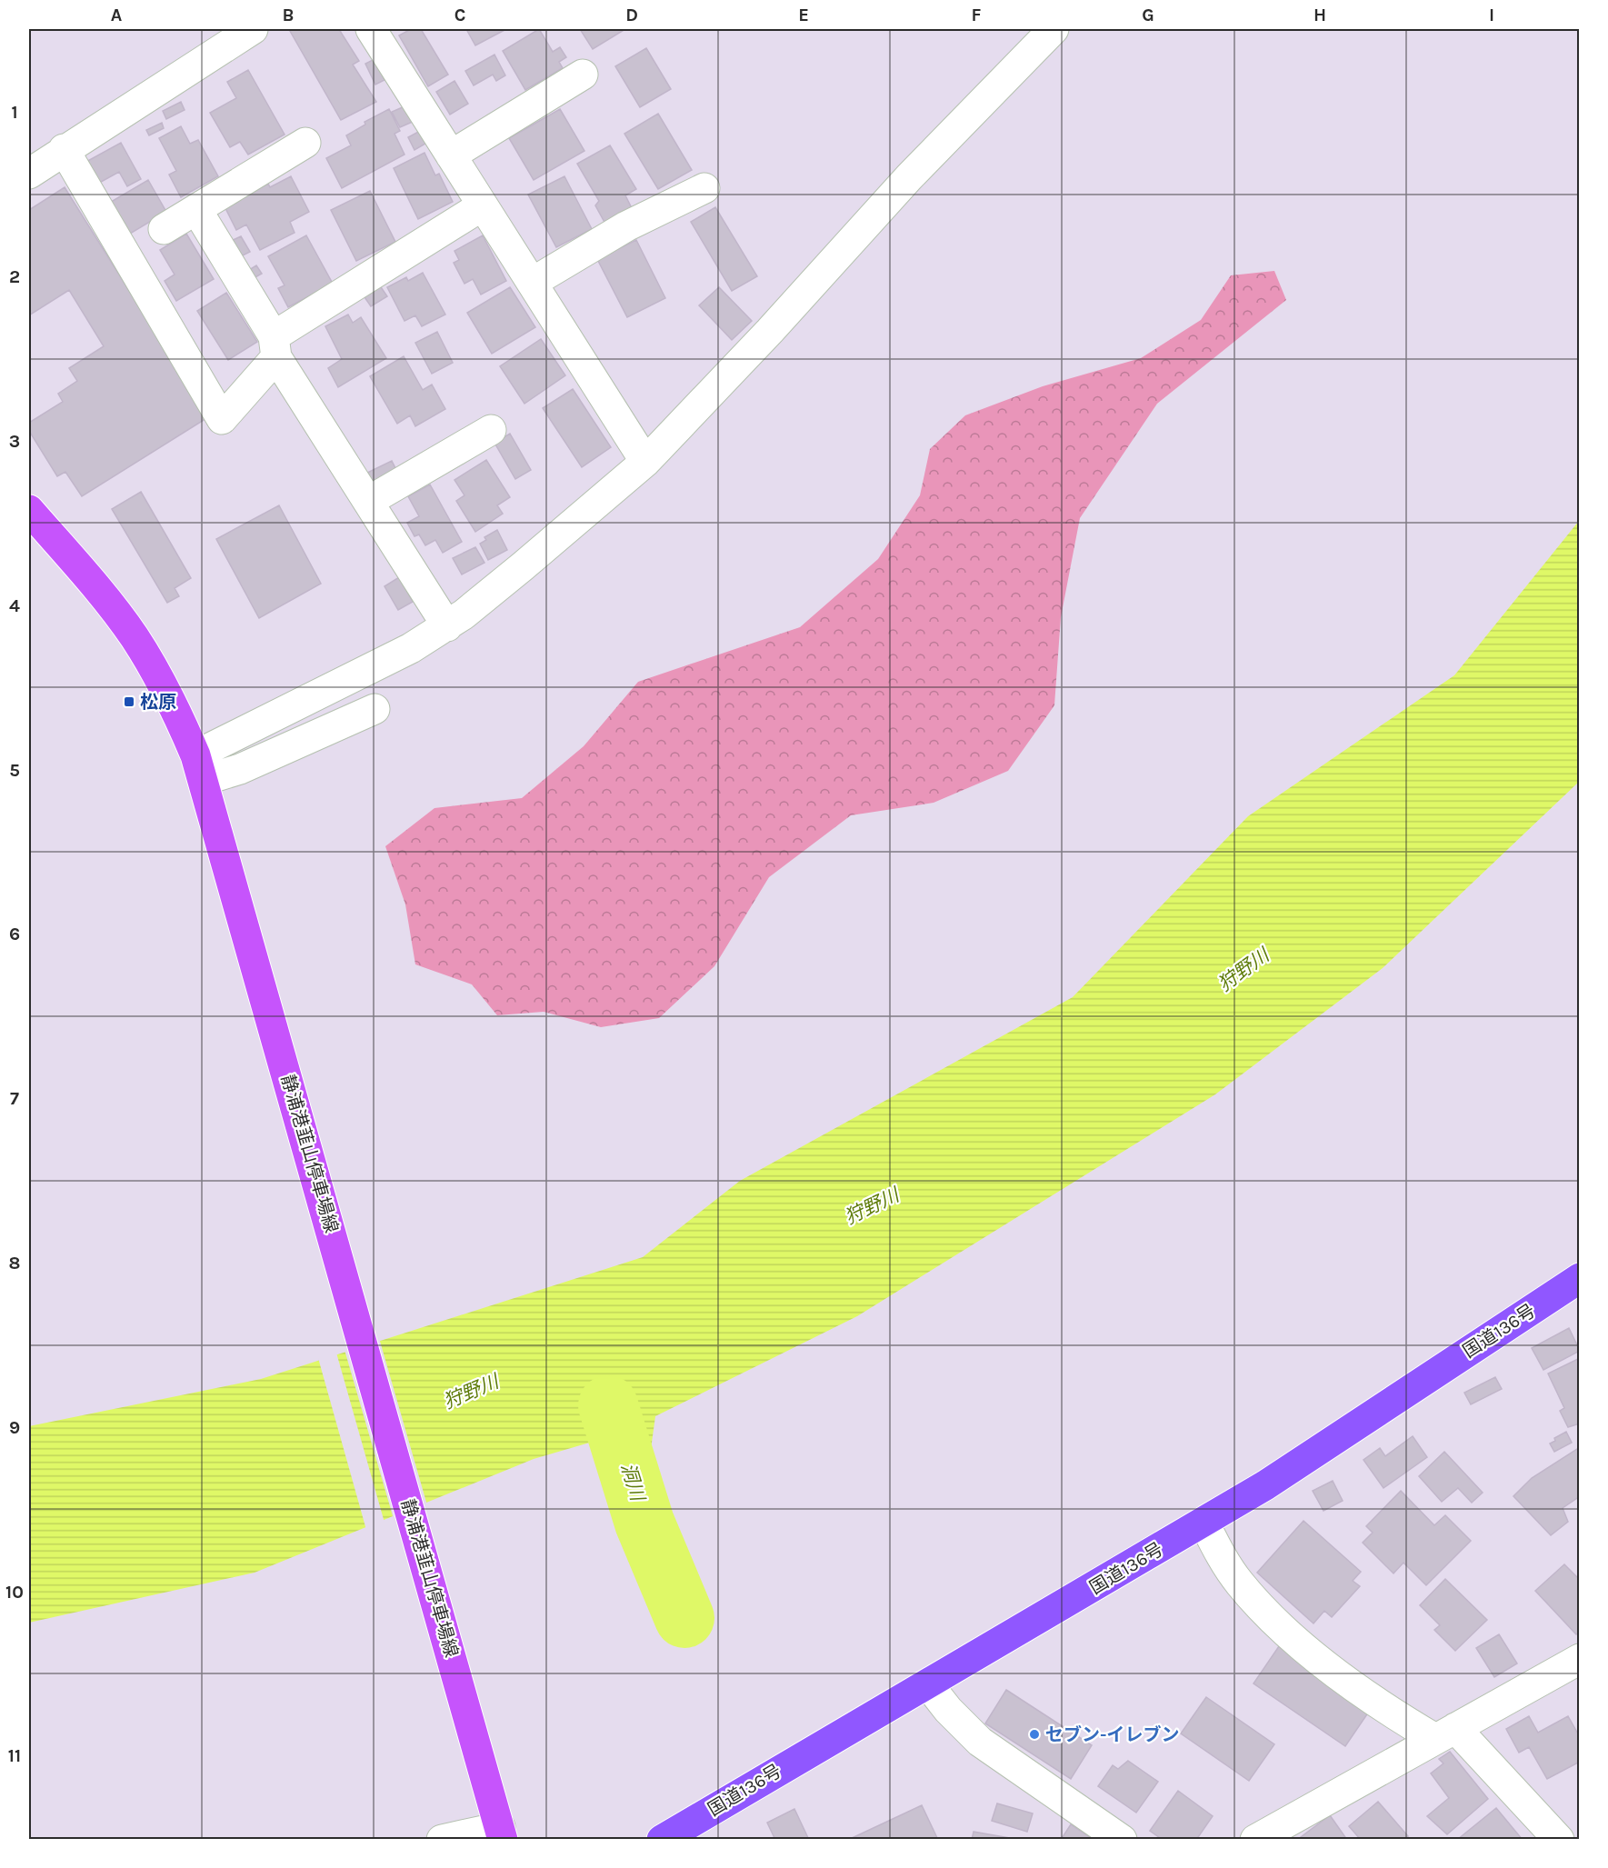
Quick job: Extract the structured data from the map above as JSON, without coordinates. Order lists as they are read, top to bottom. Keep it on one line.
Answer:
{"streets":{"highway":["国道136号"],"main road":["静浦港韮山停車場線"]},"water":["狩野川","洞川"],"places":{"transit":["松原"],"other":["セブン-イレブン"]},"grid":{"columns":["A","B","C","D","E","F","G","H","I"],"rows":["1","2","3","4","5","6","7","8","9","10","11"]}}
